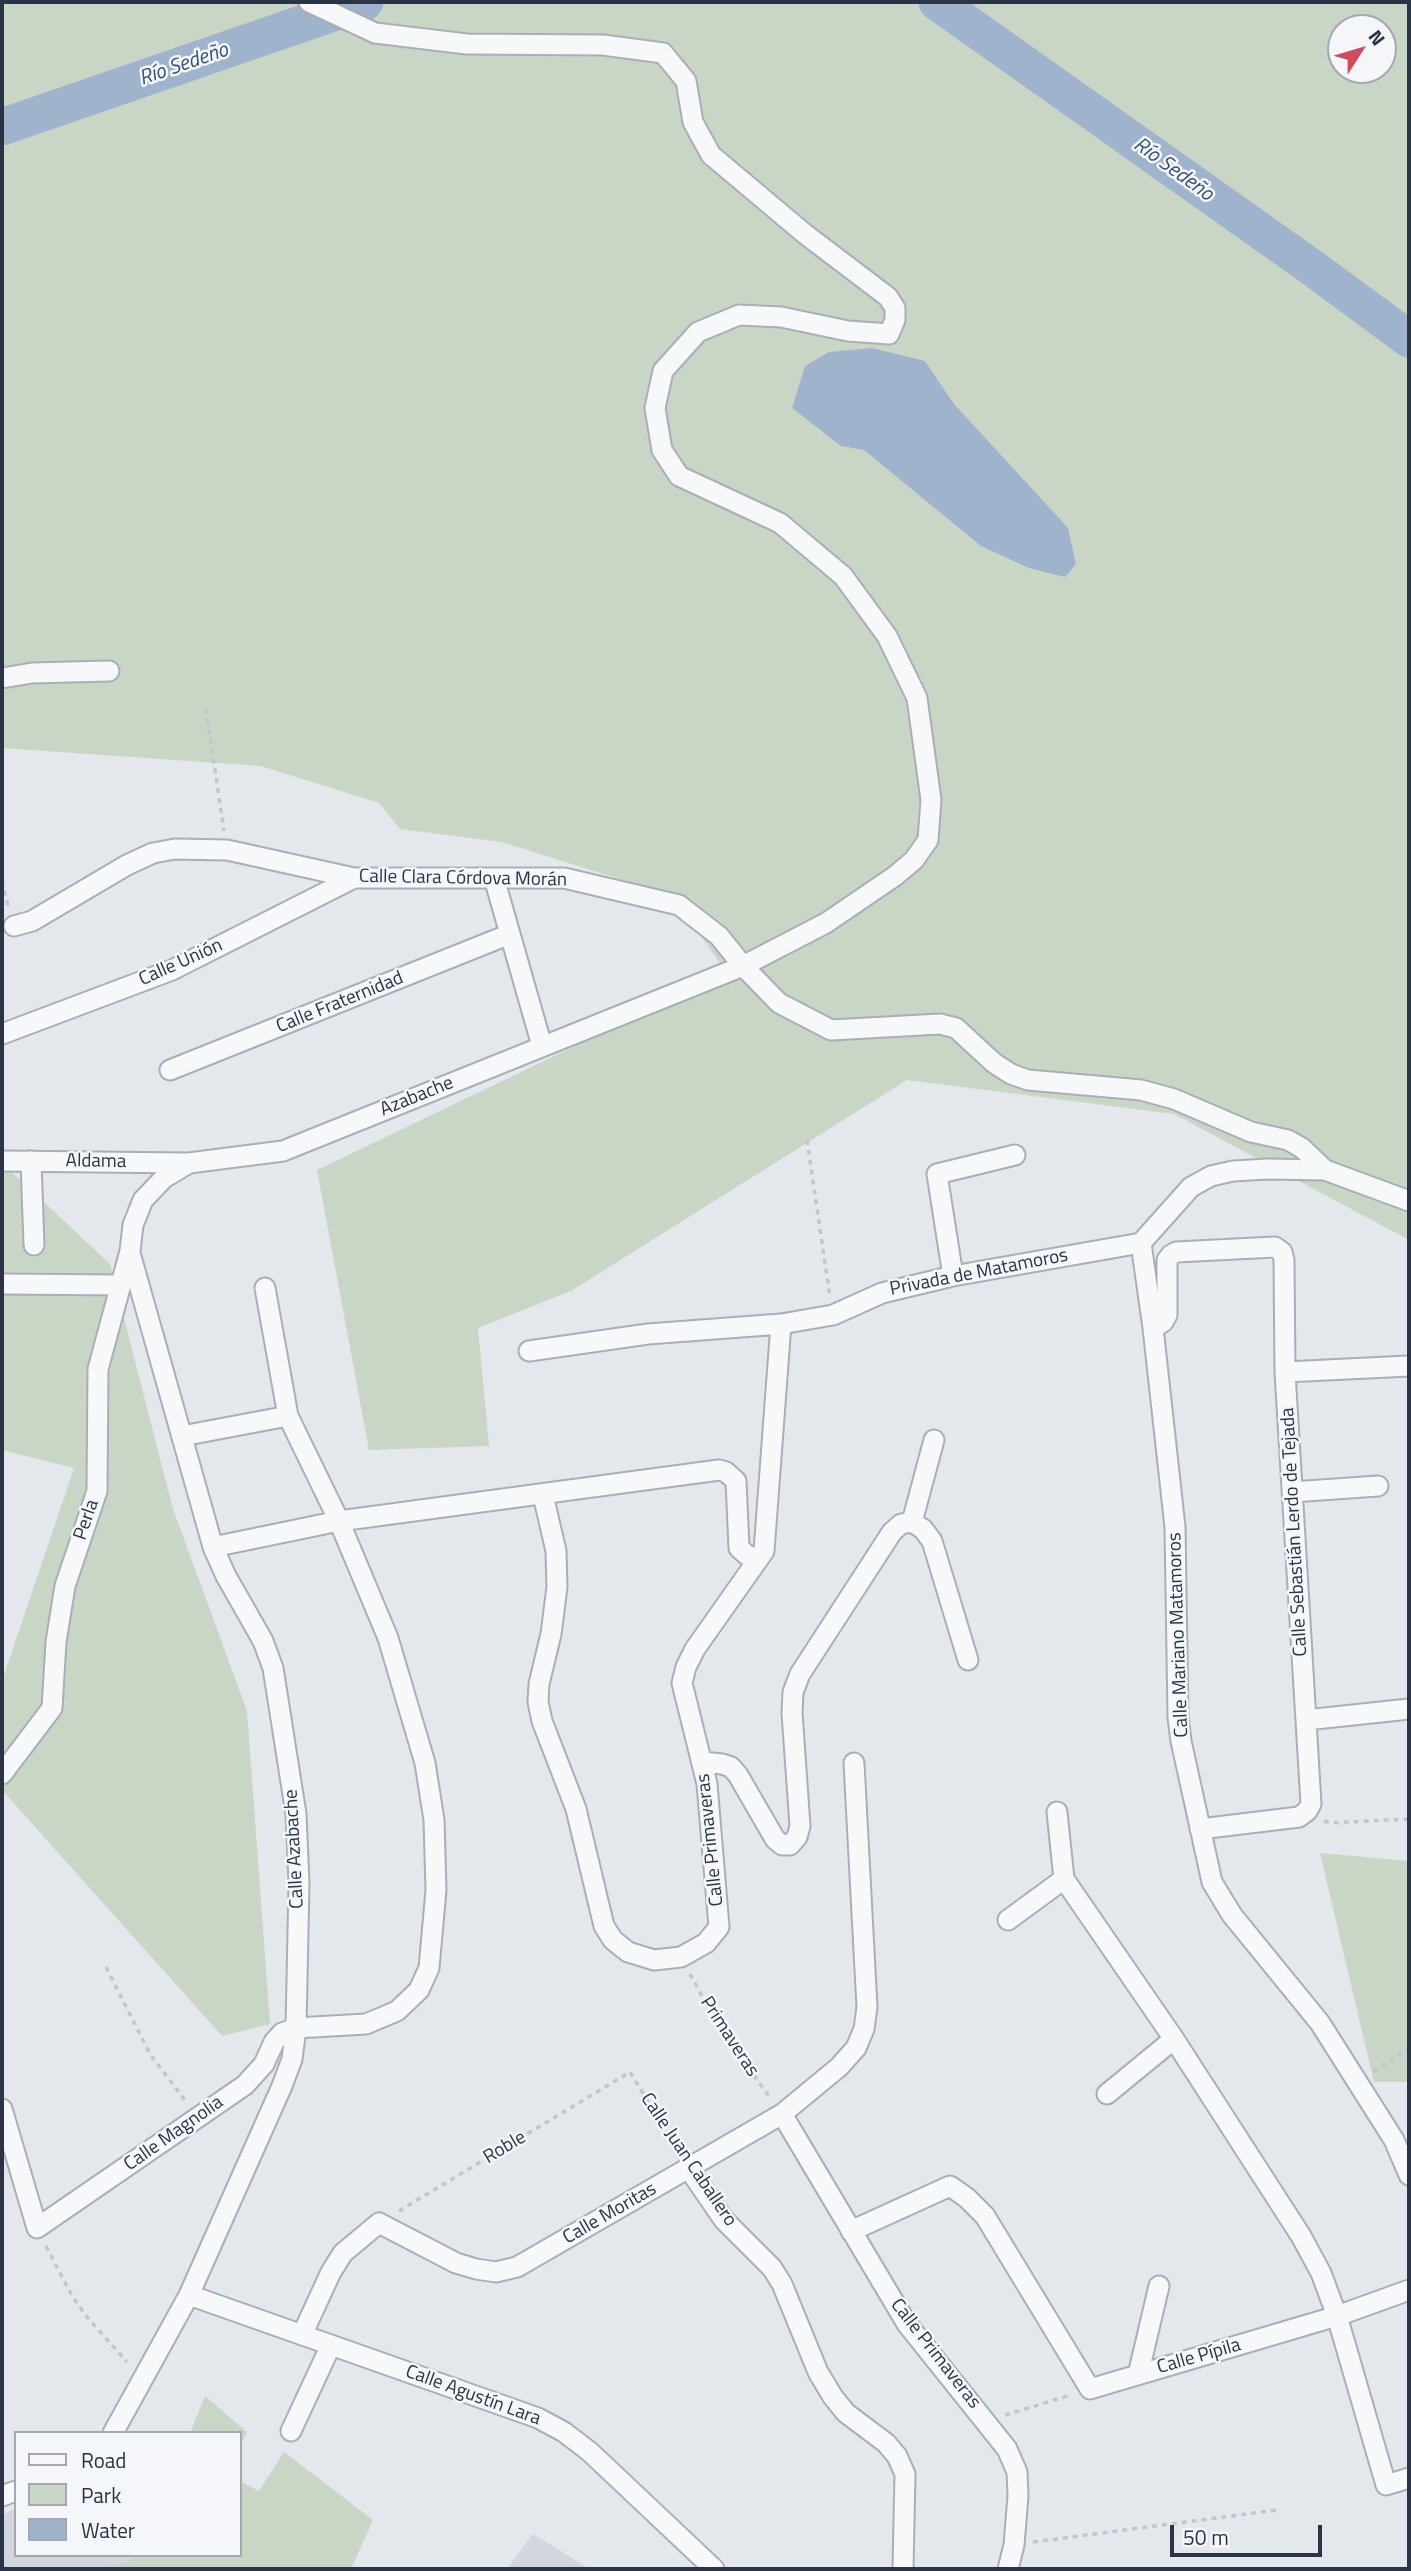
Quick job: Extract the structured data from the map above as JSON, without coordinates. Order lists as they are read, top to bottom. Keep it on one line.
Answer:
{"streets":{"street":["Calle Clara Córdova Morán","Calle Unión","Calle Fraternidad","Azabache","Aldama","Privada de Matamoros","Perla","Calle Sebastián Lerdo de Tejada","Calle Mariano Matamoros","Calle Primaveras","Calle Azabache","Calle Magnolia","Calle Juan Caballero","Calle Moritas","Calle Pípila","Calle Agustín Lara"],"path":["Primaveras","Roble"]},"crossings":[["Calle Clara Córdova Morán","Calle Unión"],["Calle Clara Córdova Morán","Azabache"],["Azabache","Aldama"],["Azabache","Perla"],["Azabache","Calle Azabache"],["Privada de Matamoros","Calle Mariano Matamoros"],["Privada de Matamoros","Calle Primaveras"],["Perla","Calle Azabache"],["Calle Sebastián Lerdo de Tejada","Calle Mariano Matamoros"],["Calle Primaveras","Primaveras"],["Calle Primaveras","Calle Moritas"],["Calle Azabache","Calle Magnolia"],["Calle Azabache","Calle Agustín Lara"],["Primaveras","Calle Moritas"],["Roble","Calle Juan Caballero"],["Roble","Calle Moritas"],["Calle Juan Caballero","Calle Moritas"]],"water":["Río Sedeño"],"legend":["Road","Park","Water"],"scale_bar":"50 m","north":"top right"}
